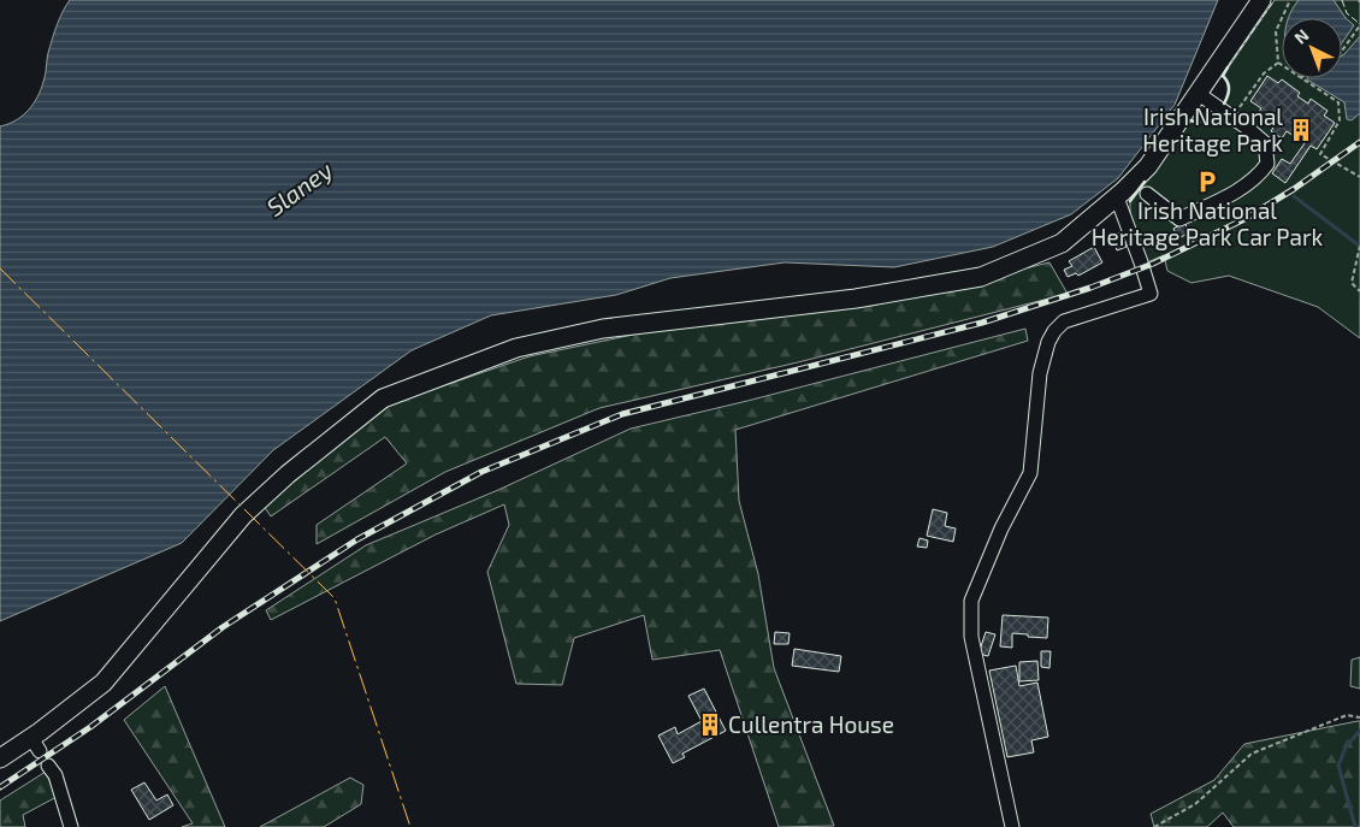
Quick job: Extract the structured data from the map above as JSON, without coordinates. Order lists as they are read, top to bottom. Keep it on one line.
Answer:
{"water":["Slaney"],"places":{"building":["Irish National Heritage Park","Cullentra House"],"parking":["Irish National Heritage Park Car Park"]},"north":"top left"}
